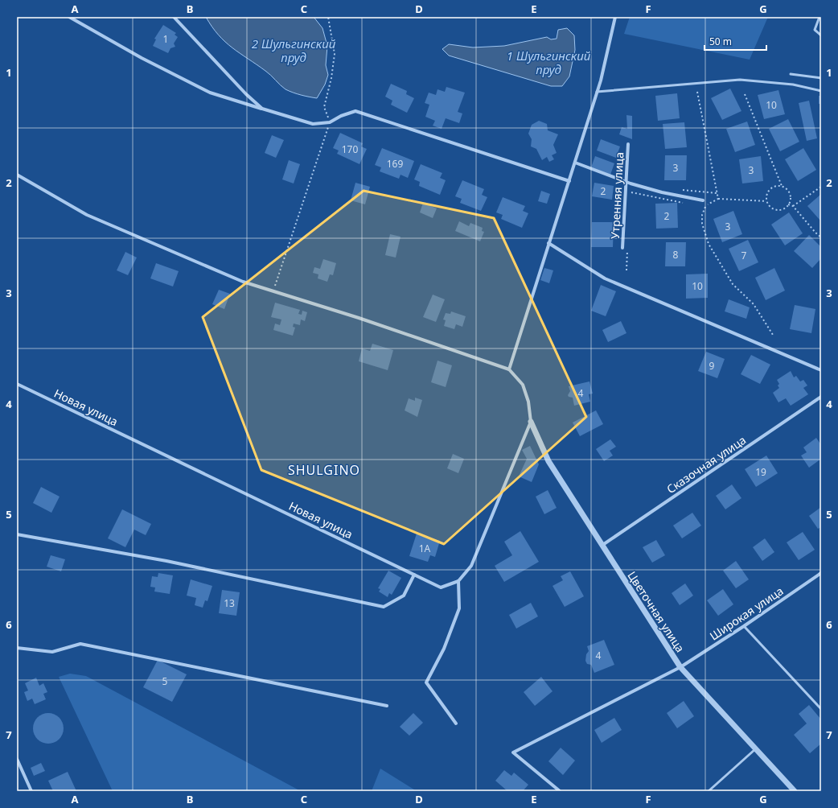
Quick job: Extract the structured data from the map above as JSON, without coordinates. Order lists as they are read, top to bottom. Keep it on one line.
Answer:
{"streets":{"street":["Утренняя улица","Новая улица","Сказочная улица","Цветочная улица","Широкая улица"]},"crossings":[["Новая улица","Цветочная улица"],["Сказочная улица","Цветочная улица"],["Цветочная улица","Широкая улица"]],"districts":["SHULGINO"],"water":["2 Шульгинский пруд","1 Шульгинский пруд"],"house_numbers":["1","10","170","169","3","3","2","2","3","8","7","10","9","4","19","1А","13","4","5"],"scale_bar":"50 m","grid":{"columns":["A","B","C","D","E","F","G"],"rows":["1","2","3","4","5","6","7"]}}
